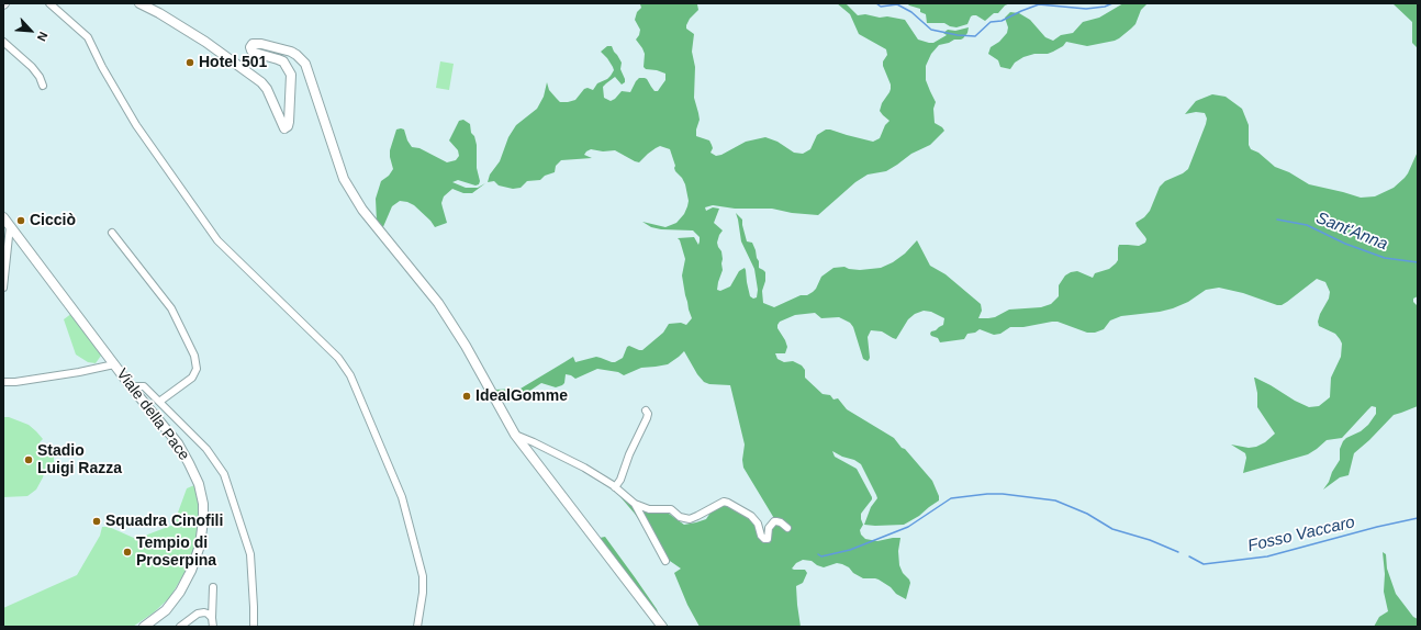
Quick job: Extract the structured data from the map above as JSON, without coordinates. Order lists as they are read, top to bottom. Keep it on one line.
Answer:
{"streets":{"main road":["Viale della Pace"]},"water":["Sant'Anna","Fosso Vaccaro"],"places":["Hotel 501","Cicciò","IdealGomme","Stadio Luigi Razza","Squadra Cinofili","Tempio di Proserpina"],"north":"bottom right"}
